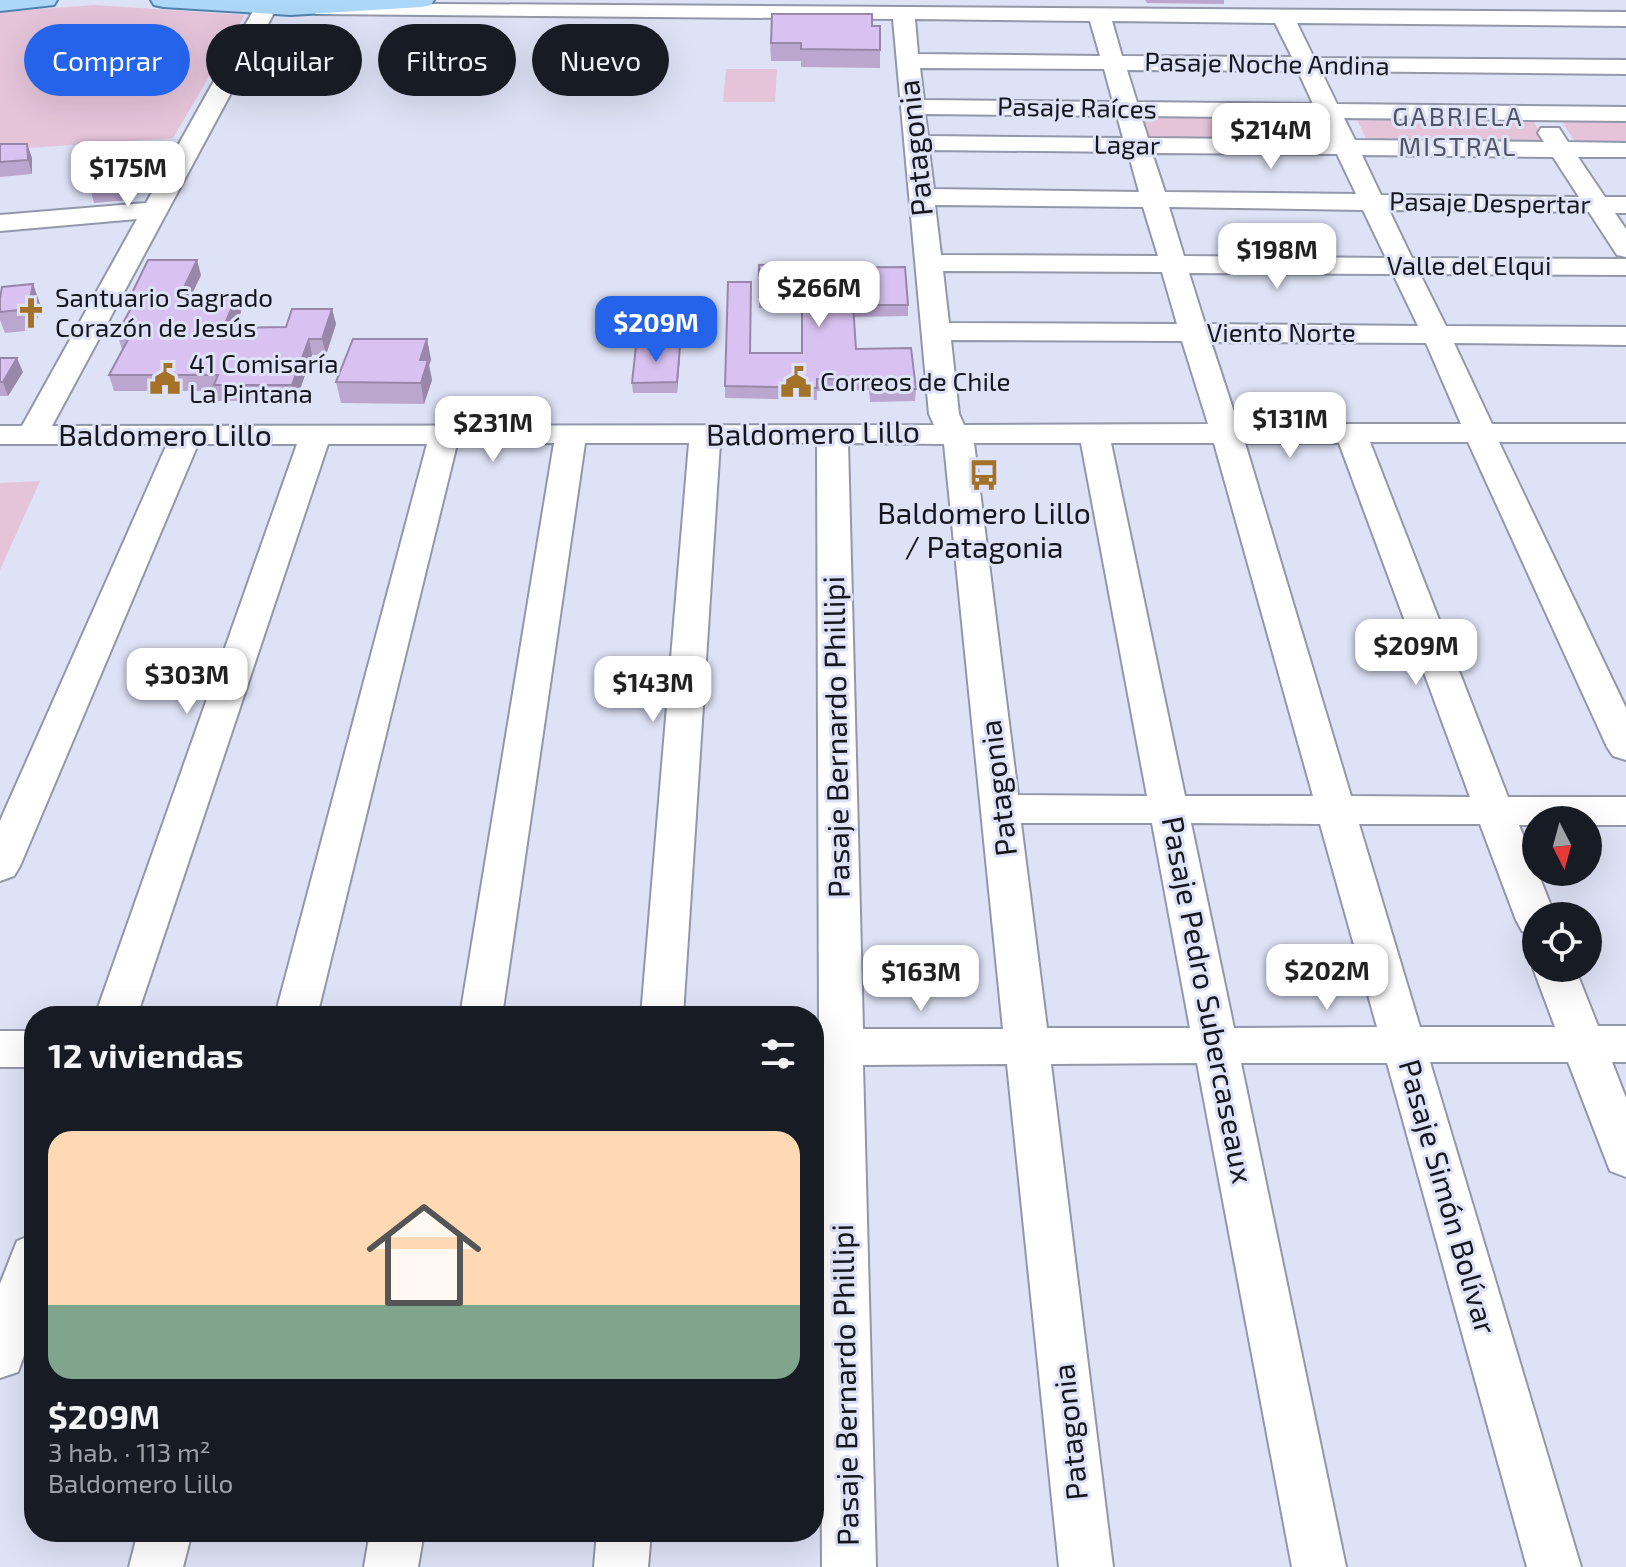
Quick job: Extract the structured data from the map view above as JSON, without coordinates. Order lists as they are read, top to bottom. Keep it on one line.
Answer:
{"streets":{"street":["Pasaje Noche Andina","Pasaje Raíces","Lagar","Patagonia","Pasaje Despertar","Valle del Elqui","Viento Norte","Baldomero Lillo","Pasaje Bernardo Phillipi","Pasaje Pedro Subercaseaux","Pasaje Simón Bolívar"]},"crossings":[["Pasaje Noche Andina","Patagonia"],["Pasaje Noche Andina","Pasaje Simón Bolívar"],["Pasaje Raíces","Patagonia"],["Pasaje Raíces","Pasaje Simón Bolívar"],["Lagar","Patagonia"],["Lagar","Pasaje Simón Bolívar"],["Patagonia","Pasaje Despertar"],["Patagonia","Valle del Elqui"],["Patagonia","Viento Norte"],["Patagonia","Baldomero Lillo"],["Pasaje Despertar","Pasaje Simón Bolívar"],["Valle del Elqui","Pasaje Simón Bolívar"],["Viento Norte","Pasaje Simón Bolívar"],["Baldomero Lillo","Pasaje Bernardo Phillipi"],["Baldomero Lillo","Pasaje Pedro Subercaseaux"],["Baldomero Lillo","Pasaje Simón Bolívar"]],"districts":["GABRIELA MISTRAL"],"places":{"church":["Santuario Sagrado Corazón de Jesús"],"public building":["41 Comisaría La Pintana","Correos de Chile"],"bus stop":["Baldomero Lillo / Patagonia"]},"north":"bottom","page":{"chip":["Comprar","Alquilar","Filtros","Nuevo"],"price":["$214M","$175M","$198M","$266M","$209M","$131M","$231M","$209M","$303M","$143M","$202M","$163M"],"heading":"12 viviendas","list":[{"name":"$209M","note":"3 hab. · 113 m² · Baldomero Lillo"}]}}
